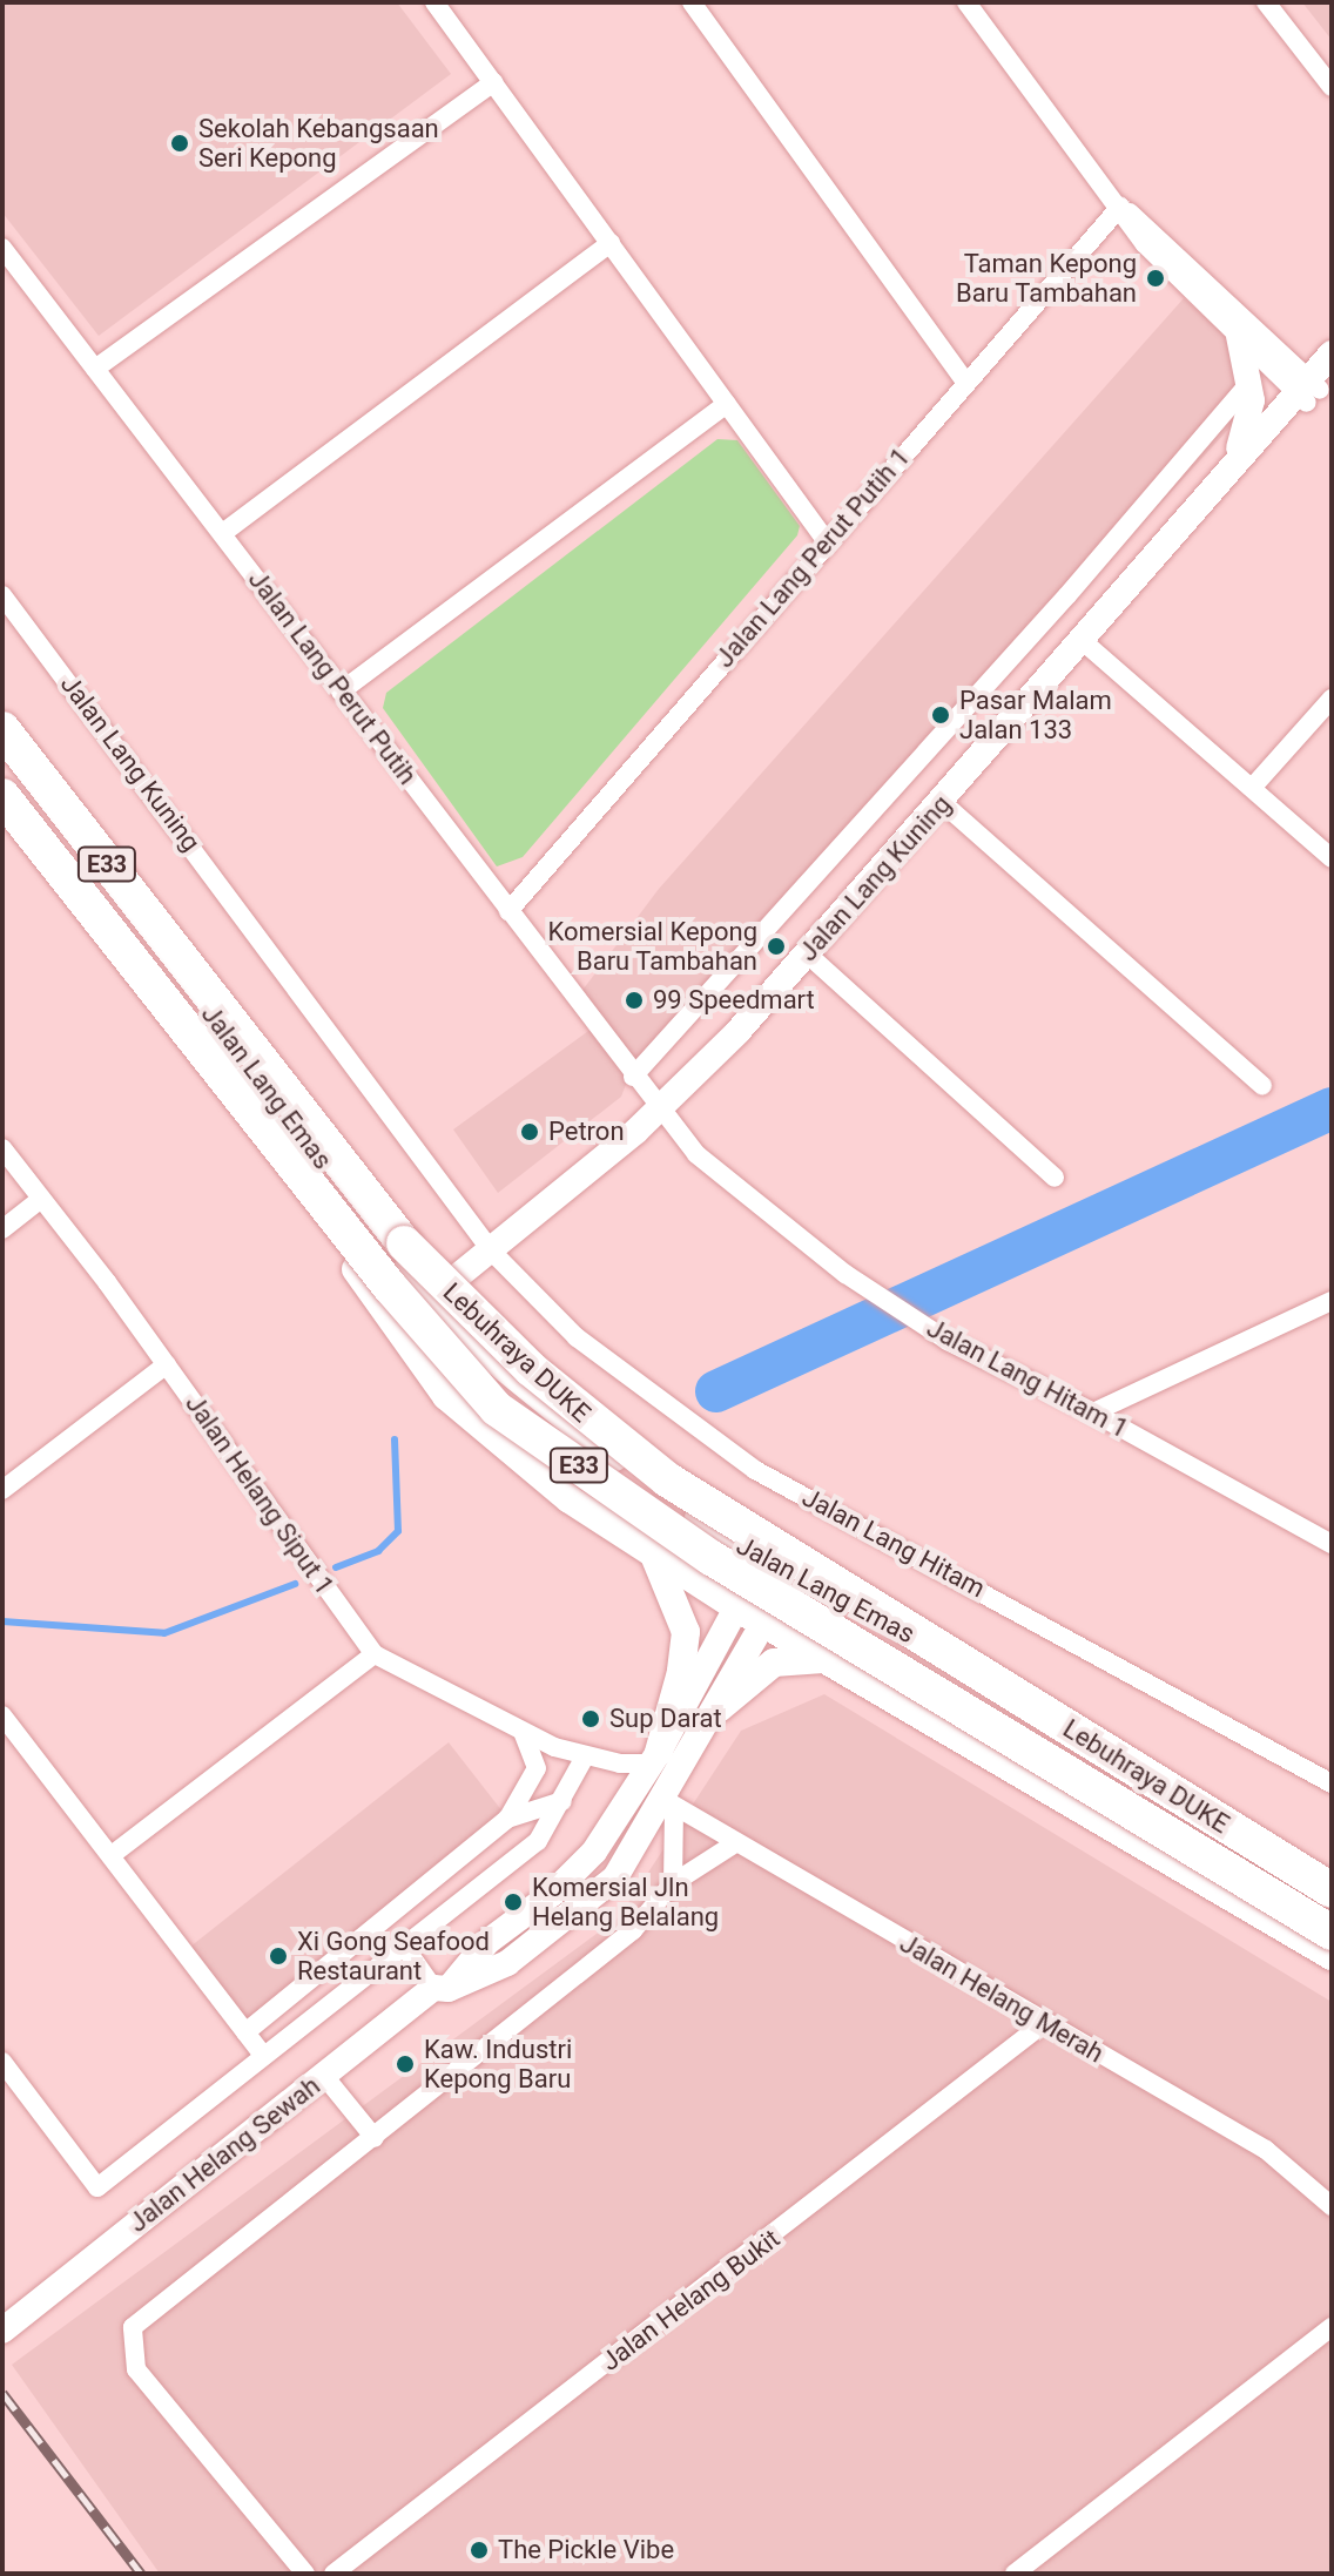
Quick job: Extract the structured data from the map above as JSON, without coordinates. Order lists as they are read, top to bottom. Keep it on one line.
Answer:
{"streets":{"highway":["E33","Lebuhraya DUKE"],"main road":["Jalan Lang Emas"],"street":["Jalan Lang Perut Putih 1","Jalan Lang Perut Putih","Jalan Lang Kuning","Jalan Lang Hitam 1","Jalan Helang Siput 1","Jalan Lang Hitam","Jalan Helang Merah","Jalan Helang Sewah","Jalan Helang Bukit"]},"crossings":[["Jalan Lang Perut Putih 1","Jalan Lang Perut Putih"],["Jalan Lang Perut Putih","Jalan Lang Kuning"],["Jalan Lang Perut Putih","Jalan Lang Hitam 1"],["Jalan Lang Kuning","Jalan Lang Emas"],["Jalan Lang Kuning","Jalan Lang Hitam 1"],["Jalan Lang Kuning","Jalan Lang Hitam"],["Jalan Lang Emas","Lebuhraya DUKE"],["Jalan Lang Emas","Jalan Helang Sewah"],["Jalan Helang Siput 1","Jalan Helang Sewah"],["Jalan Helang Merah","Jalan Helang Sewah"],["Jalan Helang Merah","Jalan Helang Bukit"]],"places":["Sekolah Kebangsaan Seri Kepong","Taman Kepong Baru Tambahan","Pasar Malam Jalan 133","Komersial Kepong Baru Tambahan","99 Speedmart","Petron","Sup Darat","Komersial Jln Helang Belalang","Xi Gong Seafood Restaurant","Kaw. Industri Kepong Baru","The Pickle Vibe"]}
